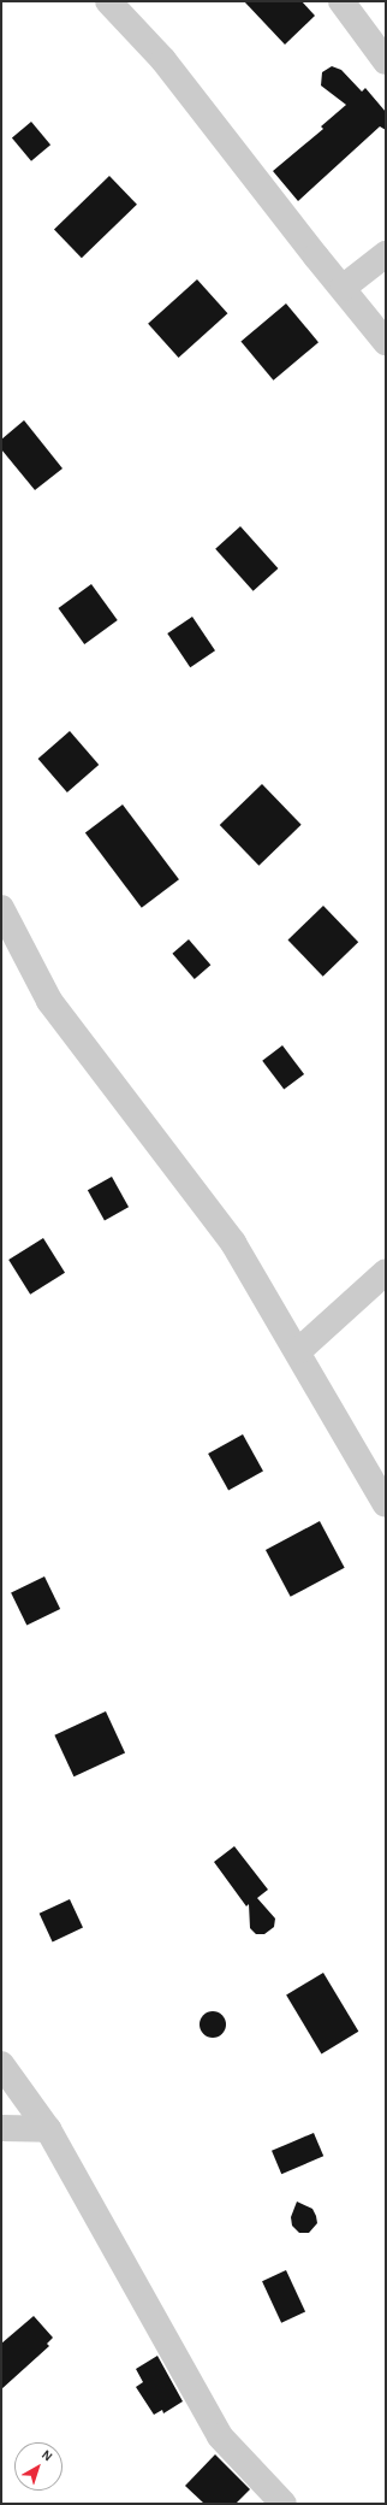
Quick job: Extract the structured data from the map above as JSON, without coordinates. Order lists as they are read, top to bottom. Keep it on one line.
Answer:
{"north":"top right"}
